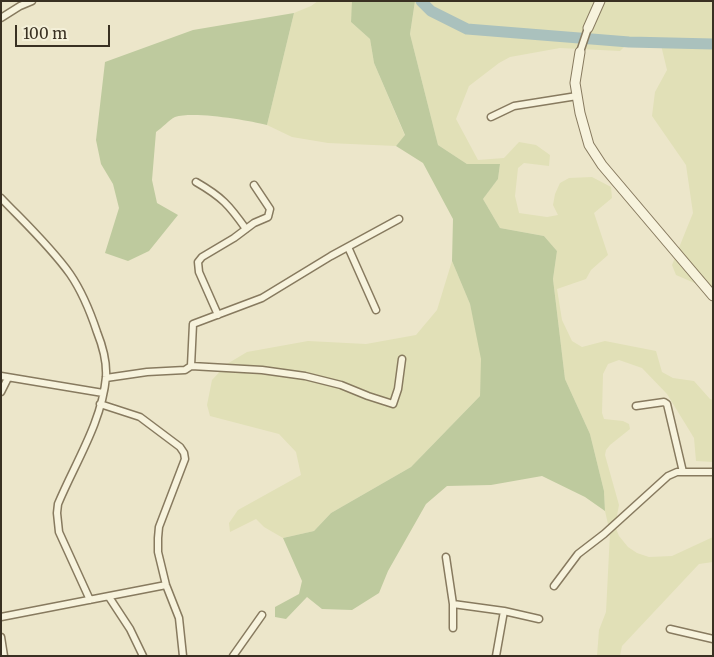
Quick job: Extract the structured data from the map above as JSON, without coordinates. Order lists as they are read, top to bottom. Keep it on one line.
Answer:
{"scale_bar":"100 m"}
